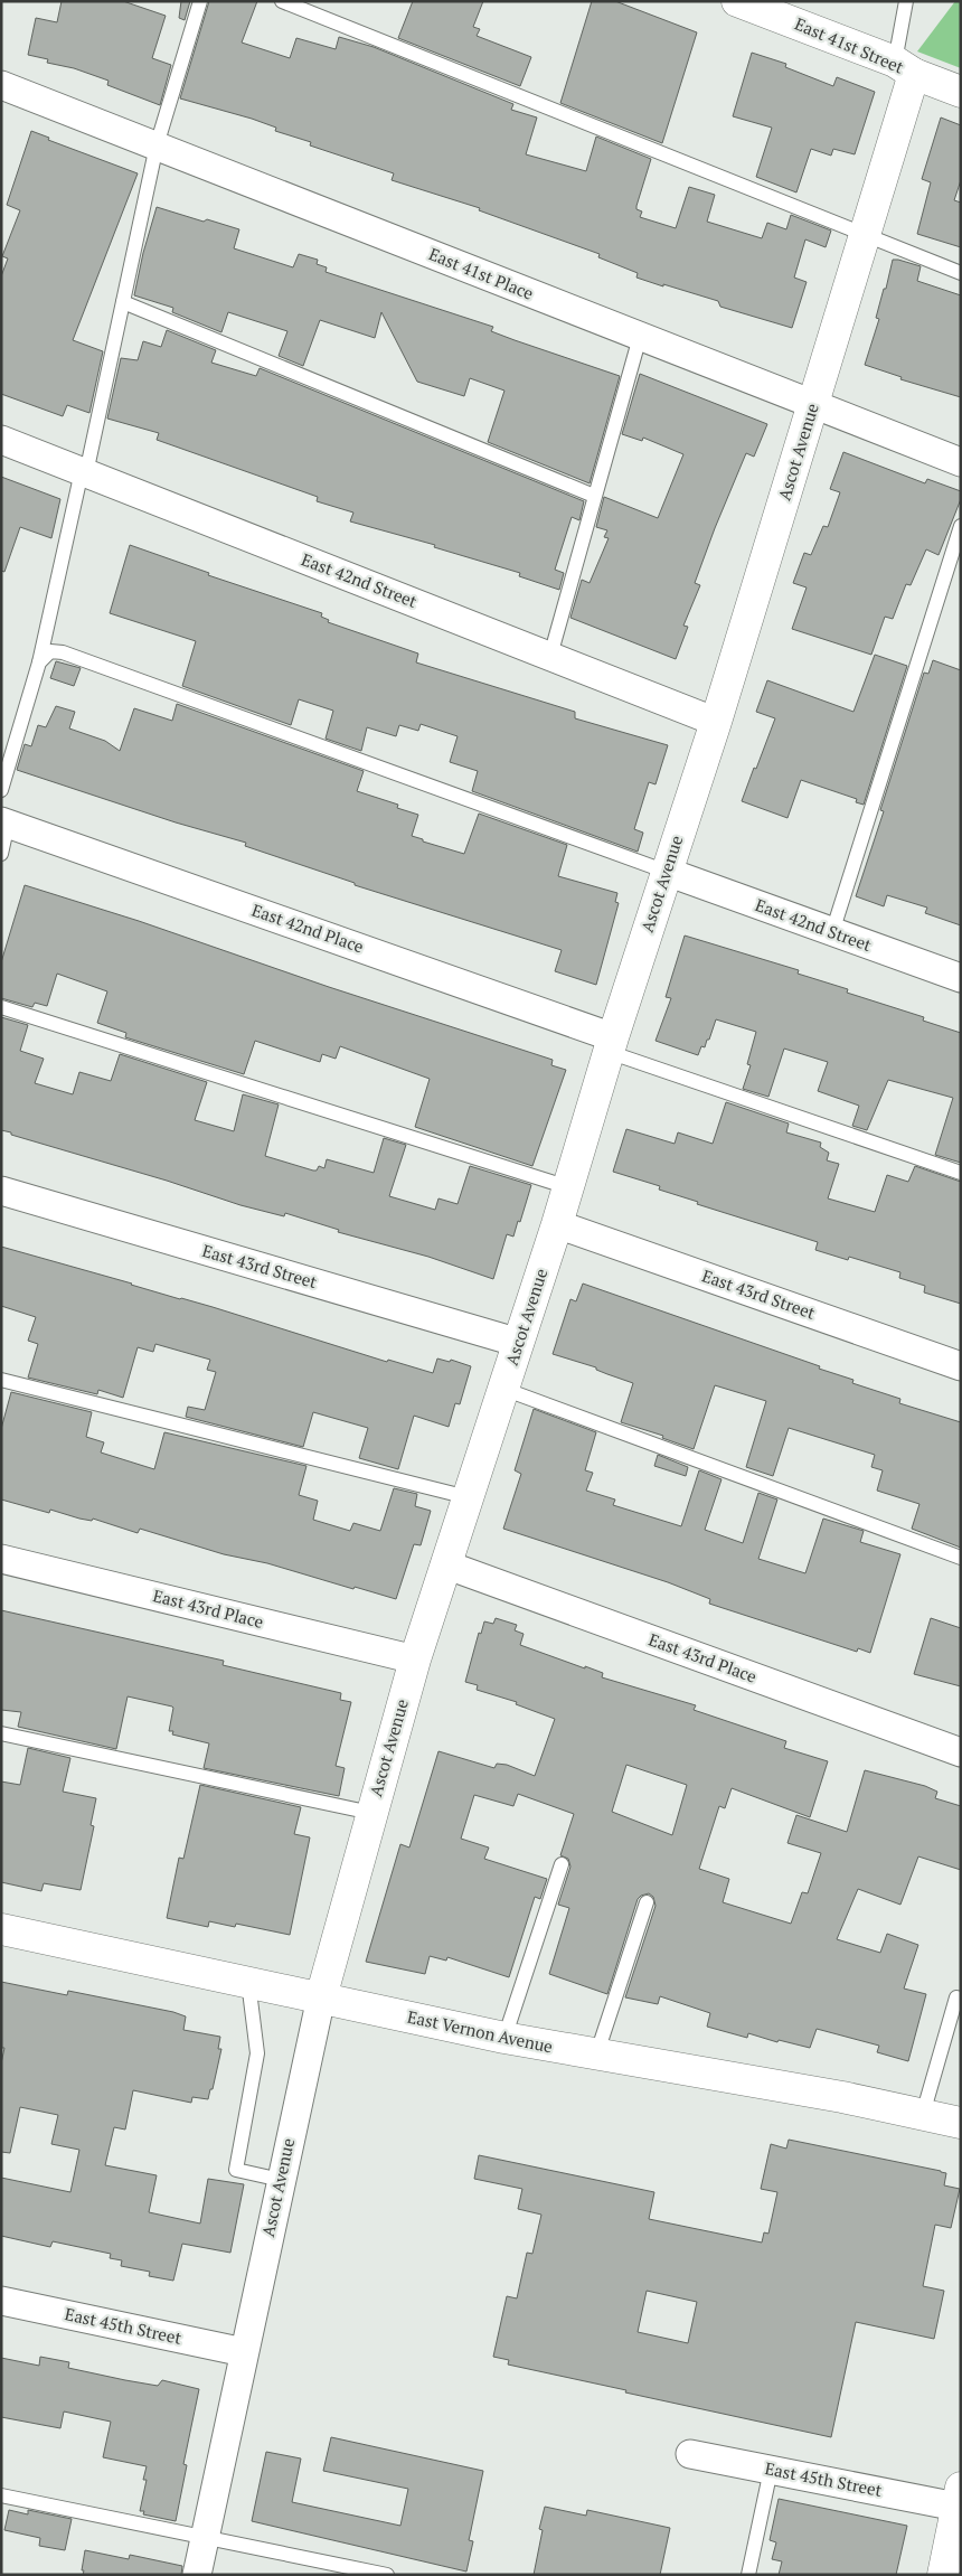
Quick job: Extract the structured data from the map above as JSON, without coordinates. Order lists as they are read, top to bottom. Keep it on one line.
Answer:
{"streets":{"street":["East 41st Street","East 41st Place","Ascot Avenue","East 42nd Street","East 42nd Place","East 43rd Street","East 43rd Place","East Vernon Avenue","East 45th Street"]},"crossings":[["East 41st Street","Ascot Avenue"],["East 41st Place","Ascot Avenue"],["Ascot Avenue","East 42nd Street"],["Ascot Avenue","East 42nd Place"],["Ascot Avenue","East 43rd Street"],["Ascot Avenue","East 43rd Place"],["Ascot Avenue","East Vernon Avenue"],["Ascot Avenue","East 45th Street"]]}
